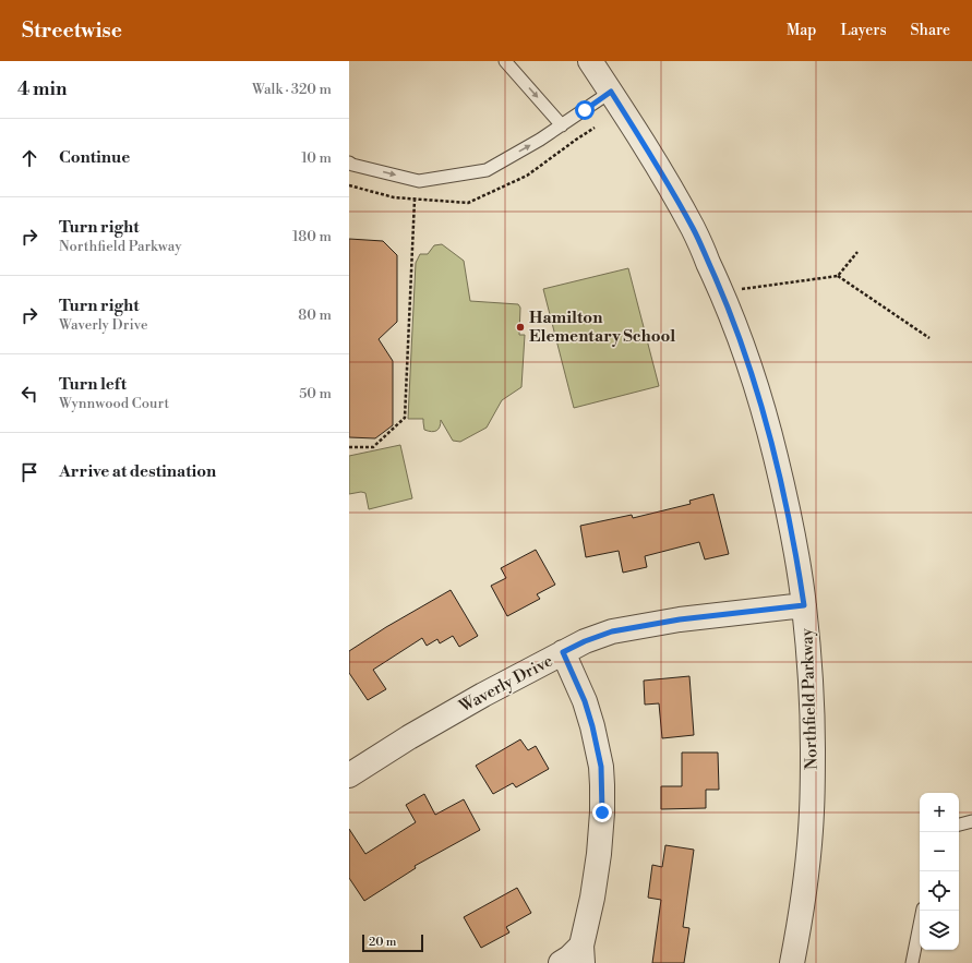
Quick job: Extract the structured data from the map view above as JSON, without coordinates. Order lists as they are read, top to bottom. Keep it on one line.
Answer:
{"streets":{"street":["Waverly Drive","Northfield Parkway"]},"crossings":[["Waverly Drive","Northfield Parkway"]],"places":["Hamilton Elementary School"],"scale_bar":"20 m","page":{"header":"Streetwise","nav":["Map","Layers","Share"],"heading":["4 min","Walk · 320 m"],"list":[["Continue","10 m"],["Turn right","Northfield Parkway","180 m"],["Turn right","Waverly Drive","80 m"],["Turn left","Wynnwood Court","50 m"],"Arrive at destination"],"map_buttons":["+","−"],"scale":"20 m"}}
